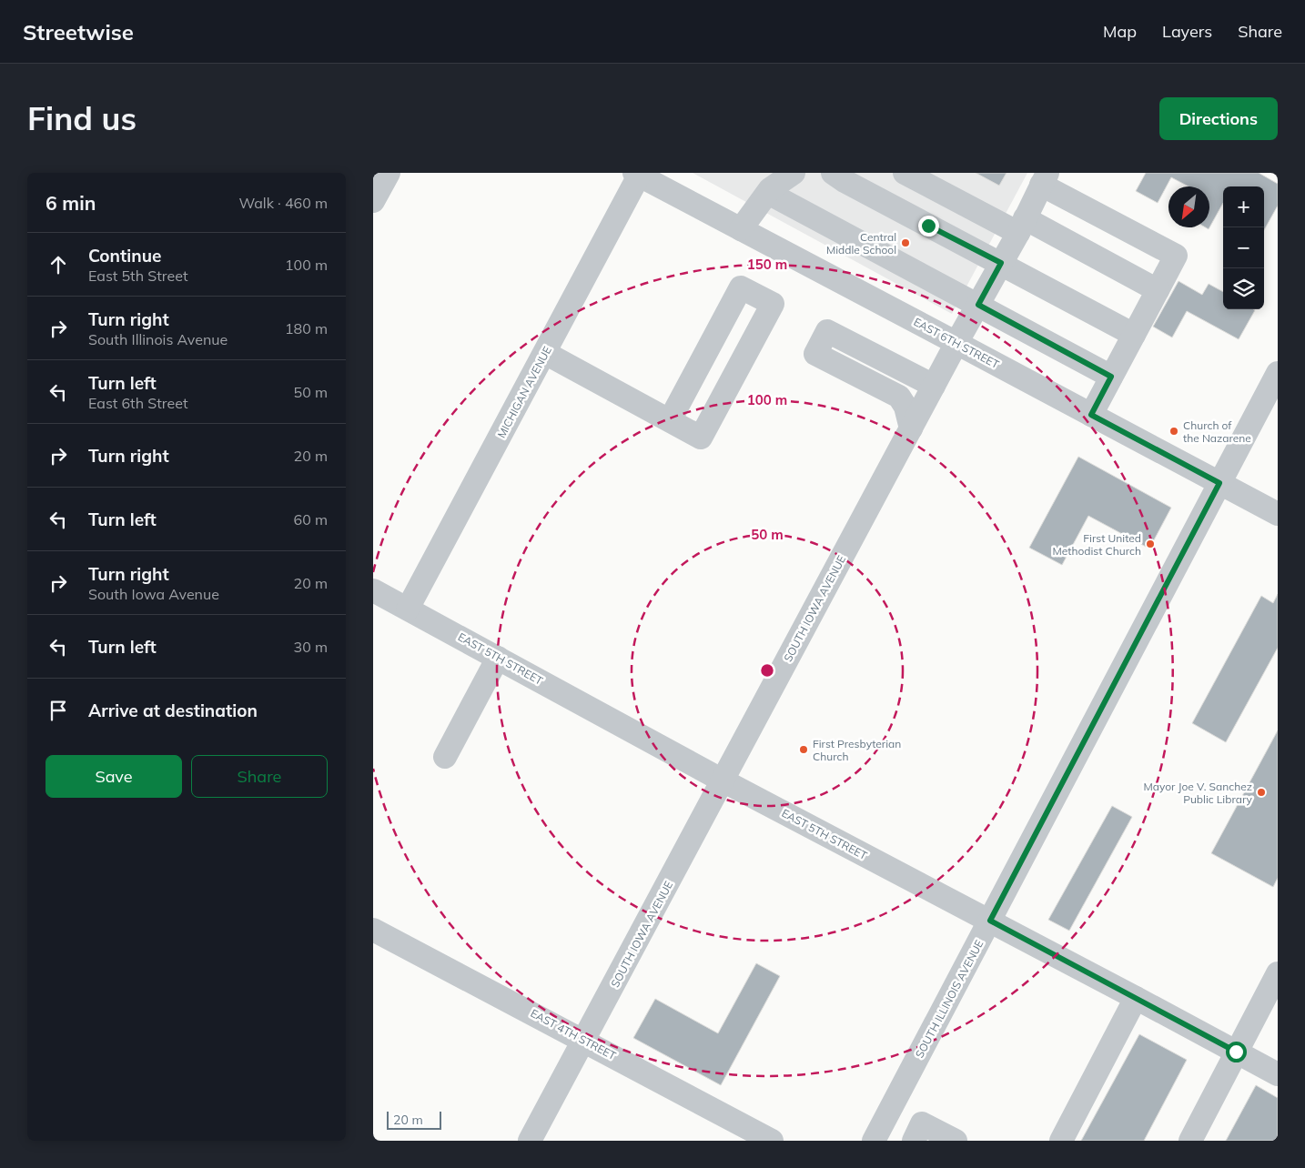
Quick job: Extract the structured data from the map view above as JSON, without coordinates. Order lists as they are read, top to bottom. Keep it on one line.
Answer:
{"streets":{"street":["EAST 6TH STREET","MICHIGAN AVENUE","SOUTH IOWA AVENUE","EAST 5TH STREET","SOUTH ILLINOIS AVENUE","EAST 4TH STREET"]},"crossings":[["EAST 6TH STREET","MICHIGAN AVENUE"],["EAST 6TH STREET","SOUTH IOWA AVENUE"],["EAST 6TH STREET","SOUTH ILLINOIS AVENUE"],["MICHIGAN AVENUE","EAST 5TH STREET"],["SOUTH IOWA AVENUE","EAST 5TH STREET"],["SOUTH IOWA AVENUE","EAST 4TH STREET"],["EAST 5TH STREET","SOUTH ILLINOIS AVENUE"]],"places":["Central Middle School","Church of the Nazarene","First United Methodist Church","First Presbyterian Church","Mayor Joe V. Sanchez Public Library"],"scale_bar":"20 m","north":"bottom left","page":{"header":"Streetwise","nav":["Map","Layers","Share"],"buttons":["Directions",["Save","Share"]],"title":"Find us","heading":["6 min","Walk · 460 m"],"map_buttons":["+","−"],"list":[["Continue","East 5th Street","100 m"],["Turn right","South Illinois Avenue","180 m"],["Turn left","East 6th Street","50 m"],["Turn right","20 m"],["Turn left","60 m"],["Turn right","South Iowa Avenue","20 m"],["Turn left","30 m"],"Arrive at destination"],"scale":"20 m"},"rings":["150 m","100 m","50 m"]}
